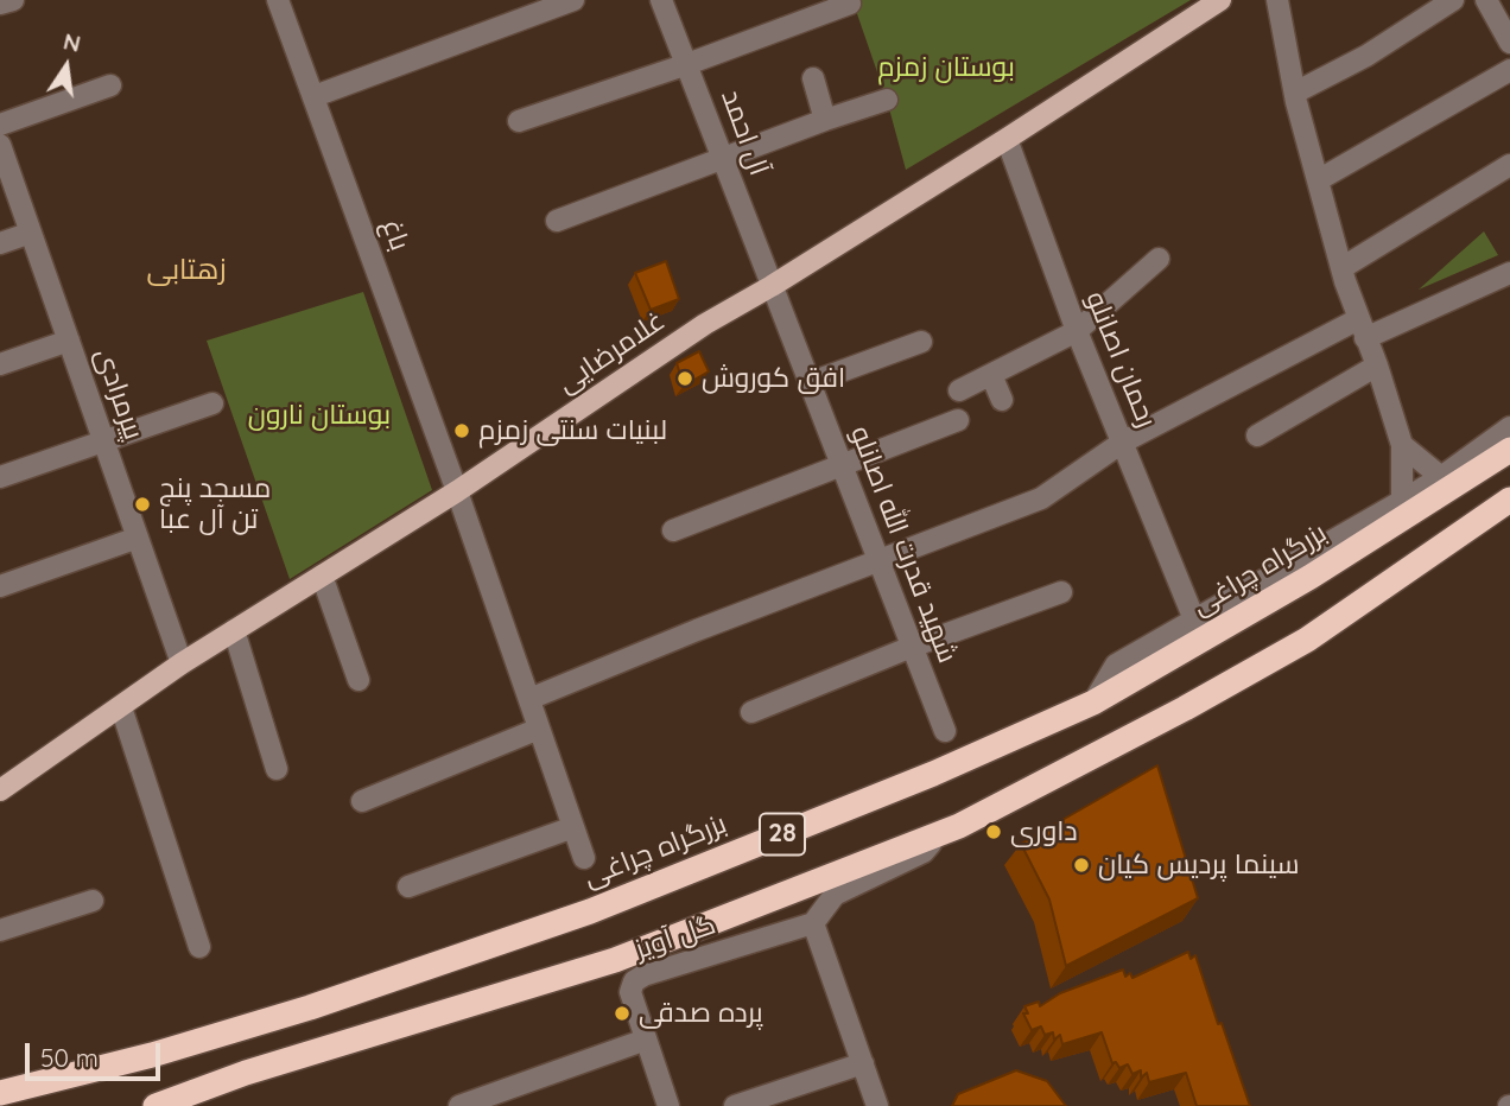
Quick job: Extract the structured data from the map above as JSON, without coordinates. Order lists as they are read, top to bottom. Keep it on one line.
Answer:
{"streets":{"highway":["بزرگراه چراغی","28"],"main road":["غلامرضایی"],"street":["آل احمد","باغ","رحمان اصانلو","پیرمرادی","شهید قدرت الله اصانلو","گل آویز"]},"crossings":[["آل احمد","غلامرضایی"],["آل احمد","شهید قدرت الله اصانلو"],["باغ","غلامرضایی"],["غلامرضایی","رحمان اصانلو"],["غلامرضایی","پیرمرادی"],["غلامرضایی","شهید قدرت الله اصانلو"]],"districts":["زهتابی"],"parks":["بوستان زمزم","بوستان نارون"],"places":["افق کوروش","لبنیات سنتی زمزم","مسجد پنج تن آل عبا","داوری","سینما پردیس کیان","پرده صدقی"],"scale_bar":"50 m","north":"top"}
